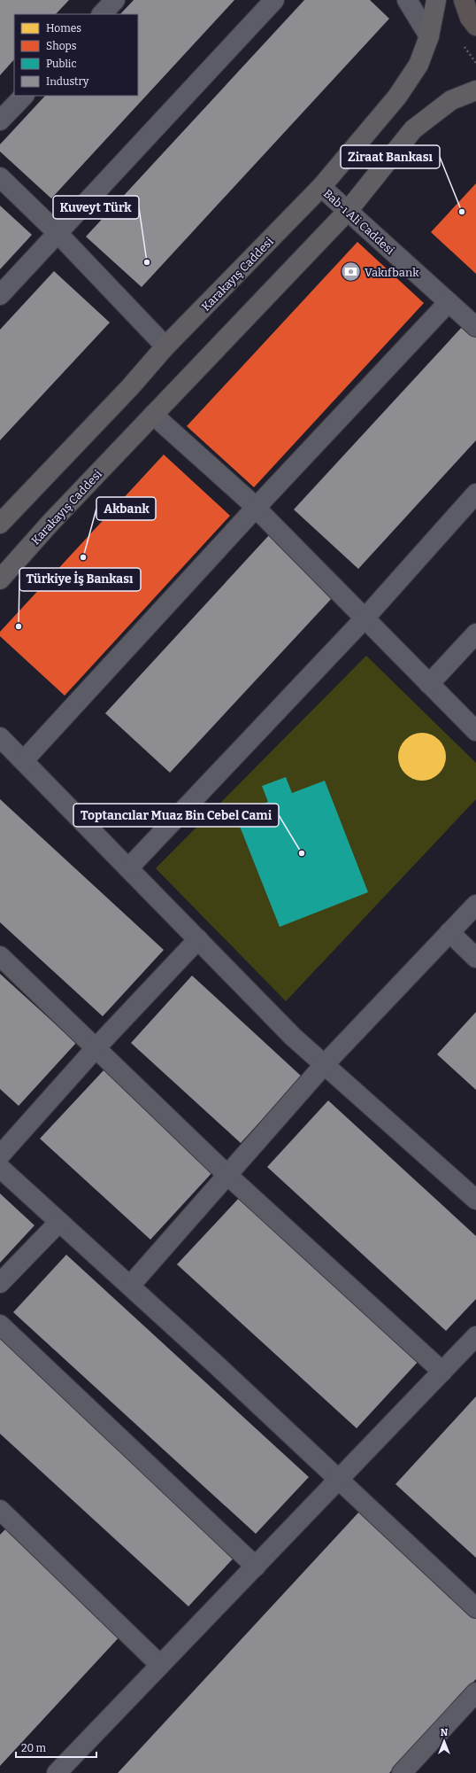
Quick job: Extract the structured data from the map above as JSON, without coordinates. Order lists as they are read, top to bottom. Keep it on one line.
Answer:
{"streets":{"main road":["Karakayış Caddesi"],"street":["Bab-ı Ali Caddesi"]},"crossings":[["Bab-ı Ali Caddesi","Karakayış Caddesi"]],"places":{"other":["Ziraat Bankası","Kuveyt Türk","Akbank","Türkiye İş Bankası","Toptancılar Muaz Bin Cebel Cami"],"bank":["Vakıfbank"]},"legend":["Homes","Shops","Public","Industry"],"scale_bar":"20 m","north":"top"}
